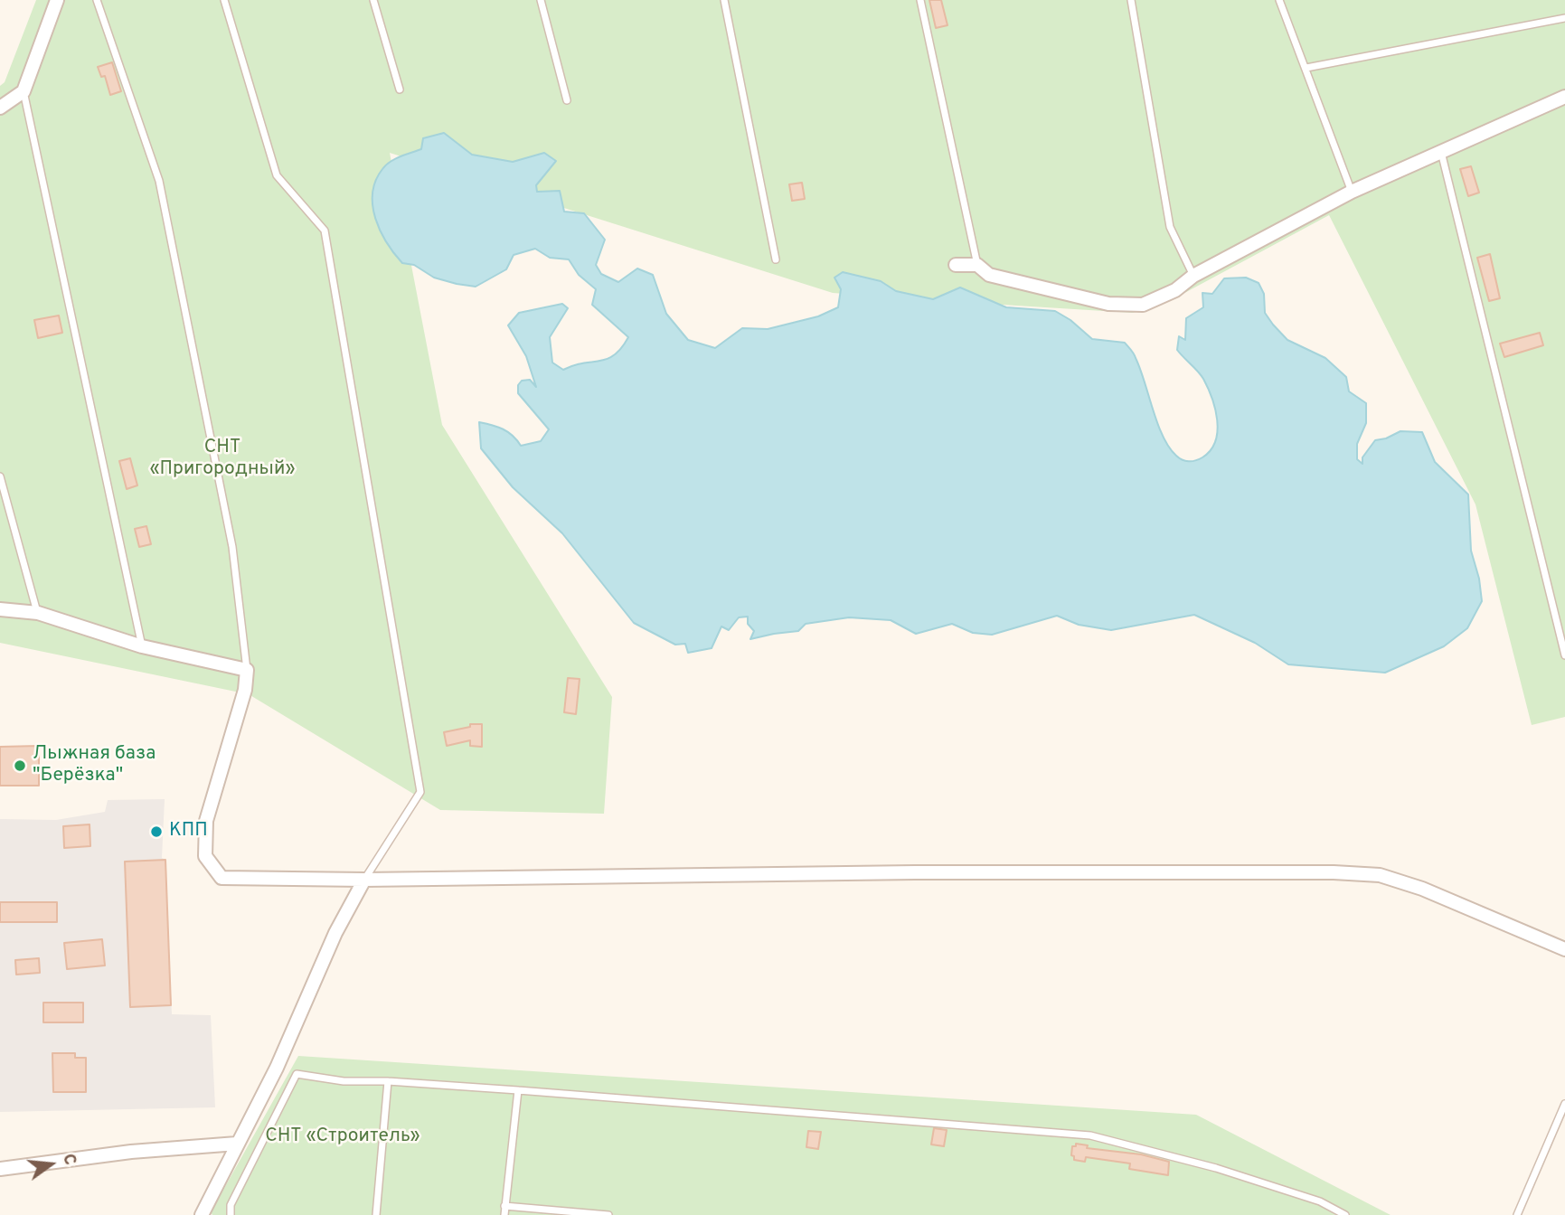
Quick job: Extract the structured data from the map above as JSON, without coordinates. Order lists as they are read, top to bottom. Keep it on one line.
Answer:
{"parks":["СНТ «Пригородный»","СНТ «Строитель»"],"places":["Лыжная база \"Берёзка\"","КПП"],"north":"right"}
